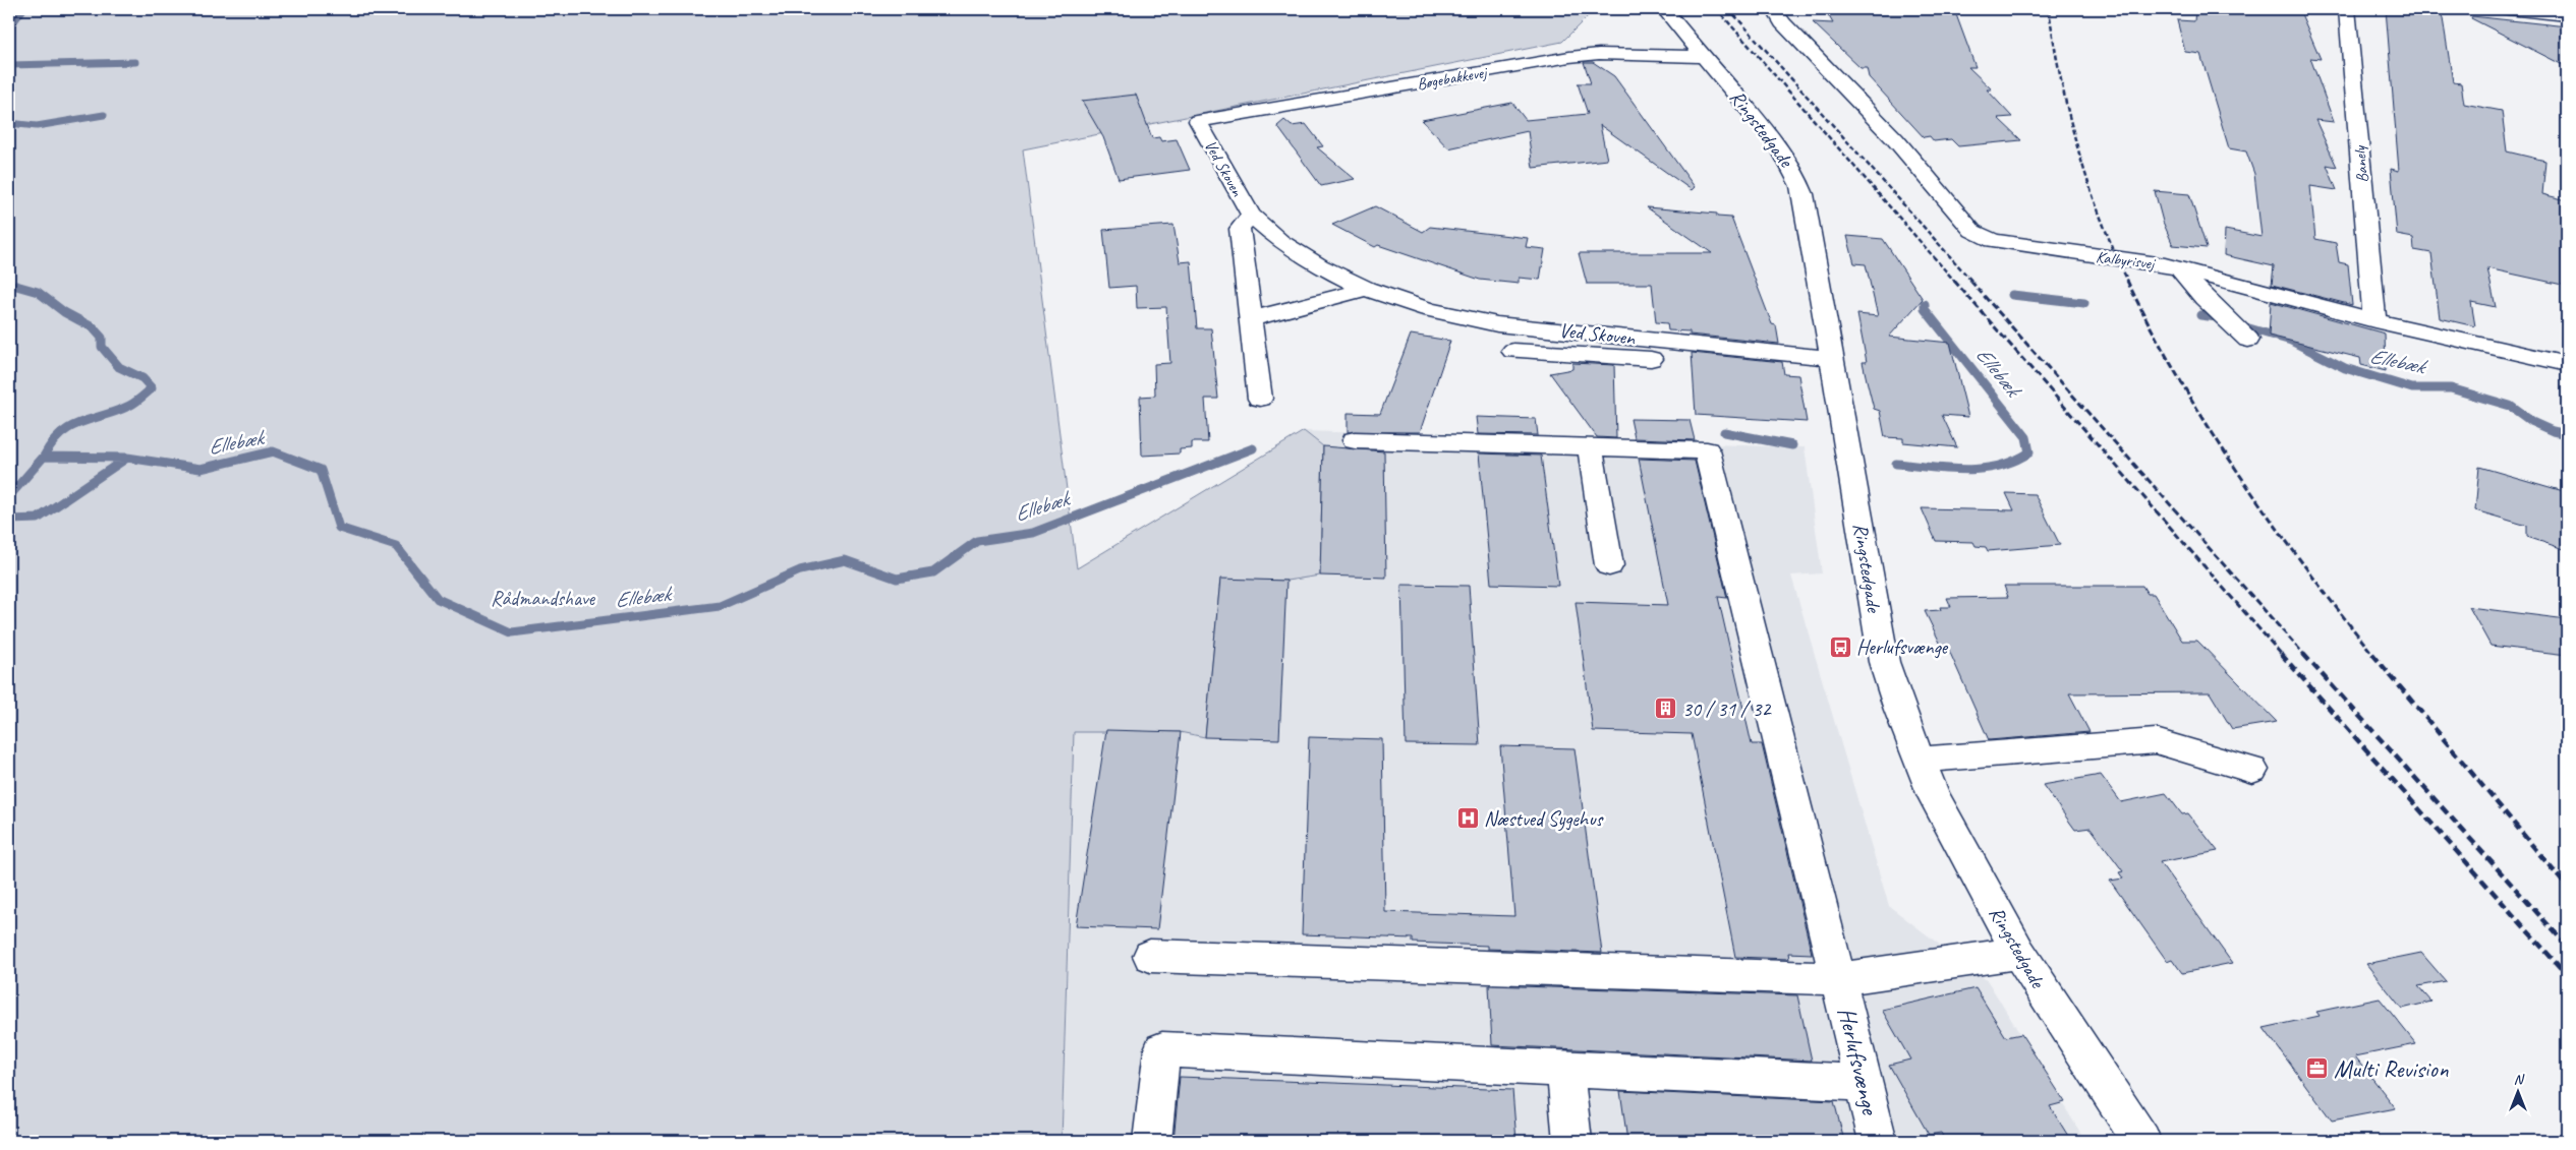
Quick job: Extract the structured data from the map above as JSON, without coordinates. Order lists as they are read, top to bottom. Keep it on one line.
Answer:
{"streets":{"street":["Bøgebakkevej","Ringstedgade","Banely","Ved Skoven","Kalbyrisvej","Herlufsvænge"]},"crossings":[["Bøgebakkevej","Ringstedgade"],["Bøgebakkevej","Ved Skoven"],["Ringstedgade","Ved Skoven"],["Banely","Kalbyrisvej"]],"water":["Ellebæk"],"parks":["Rådmandshave"],"places":{"bus stop":["Herlufsvænge"],"building":["30 / 31 / 32"],"hospital":["Næstved Sygehus"],"office":["Multi Revision"]},"north":"top"}
